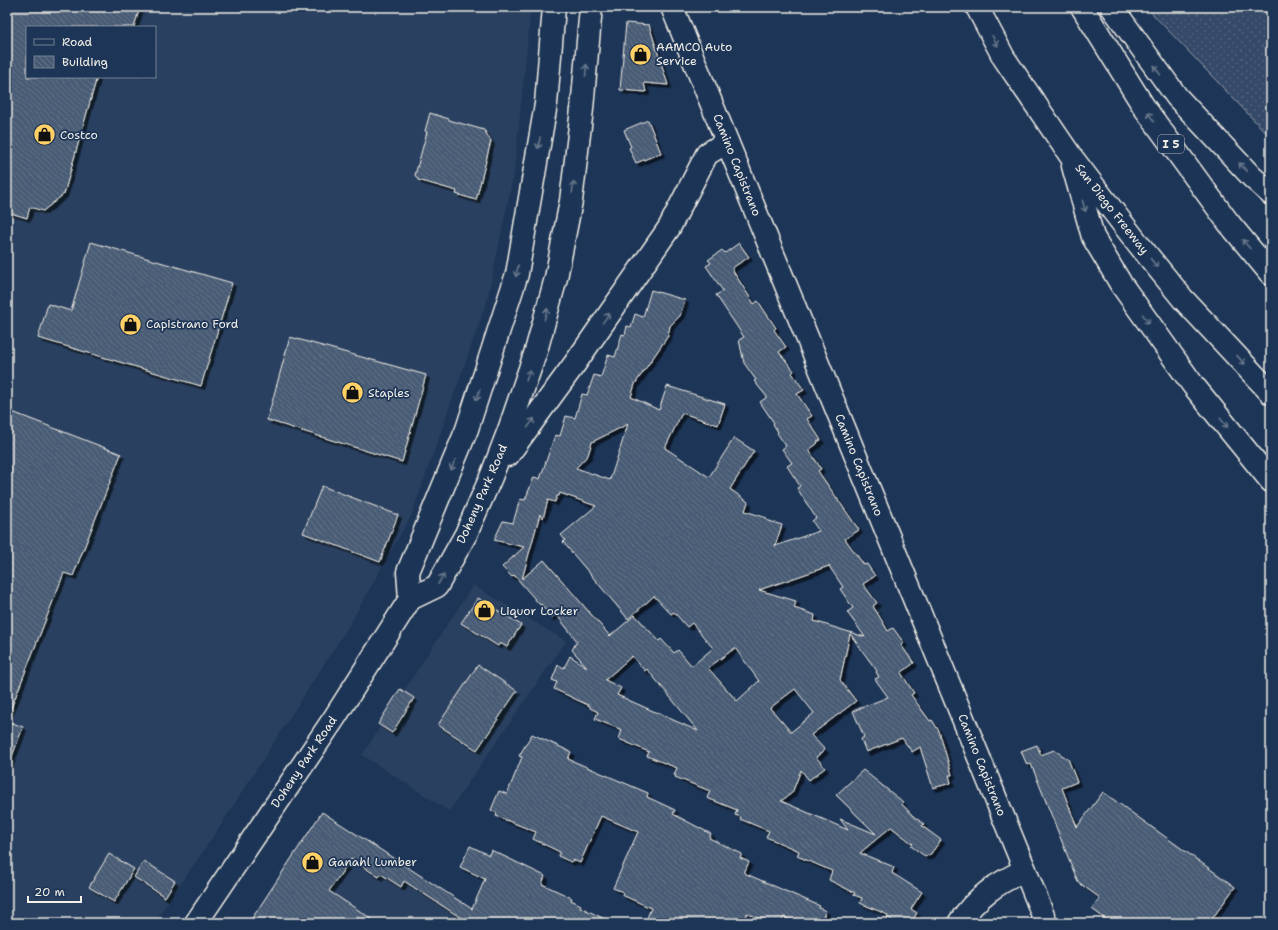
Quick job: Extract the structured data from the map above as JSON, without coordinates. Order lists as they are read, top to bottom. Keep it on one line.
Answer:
{"streets":{"main road":["I 5","Camino Capistrano","San Diego Freeway","Doheny Park Road"]},"places":{"shop":["AAMCO Auto Service","Costco","Capistrano Ford","Staples","Liquor Locker","Ganahl Lumber"]},"legend":["Road","Building"],"scale_bar":"20 m"}
